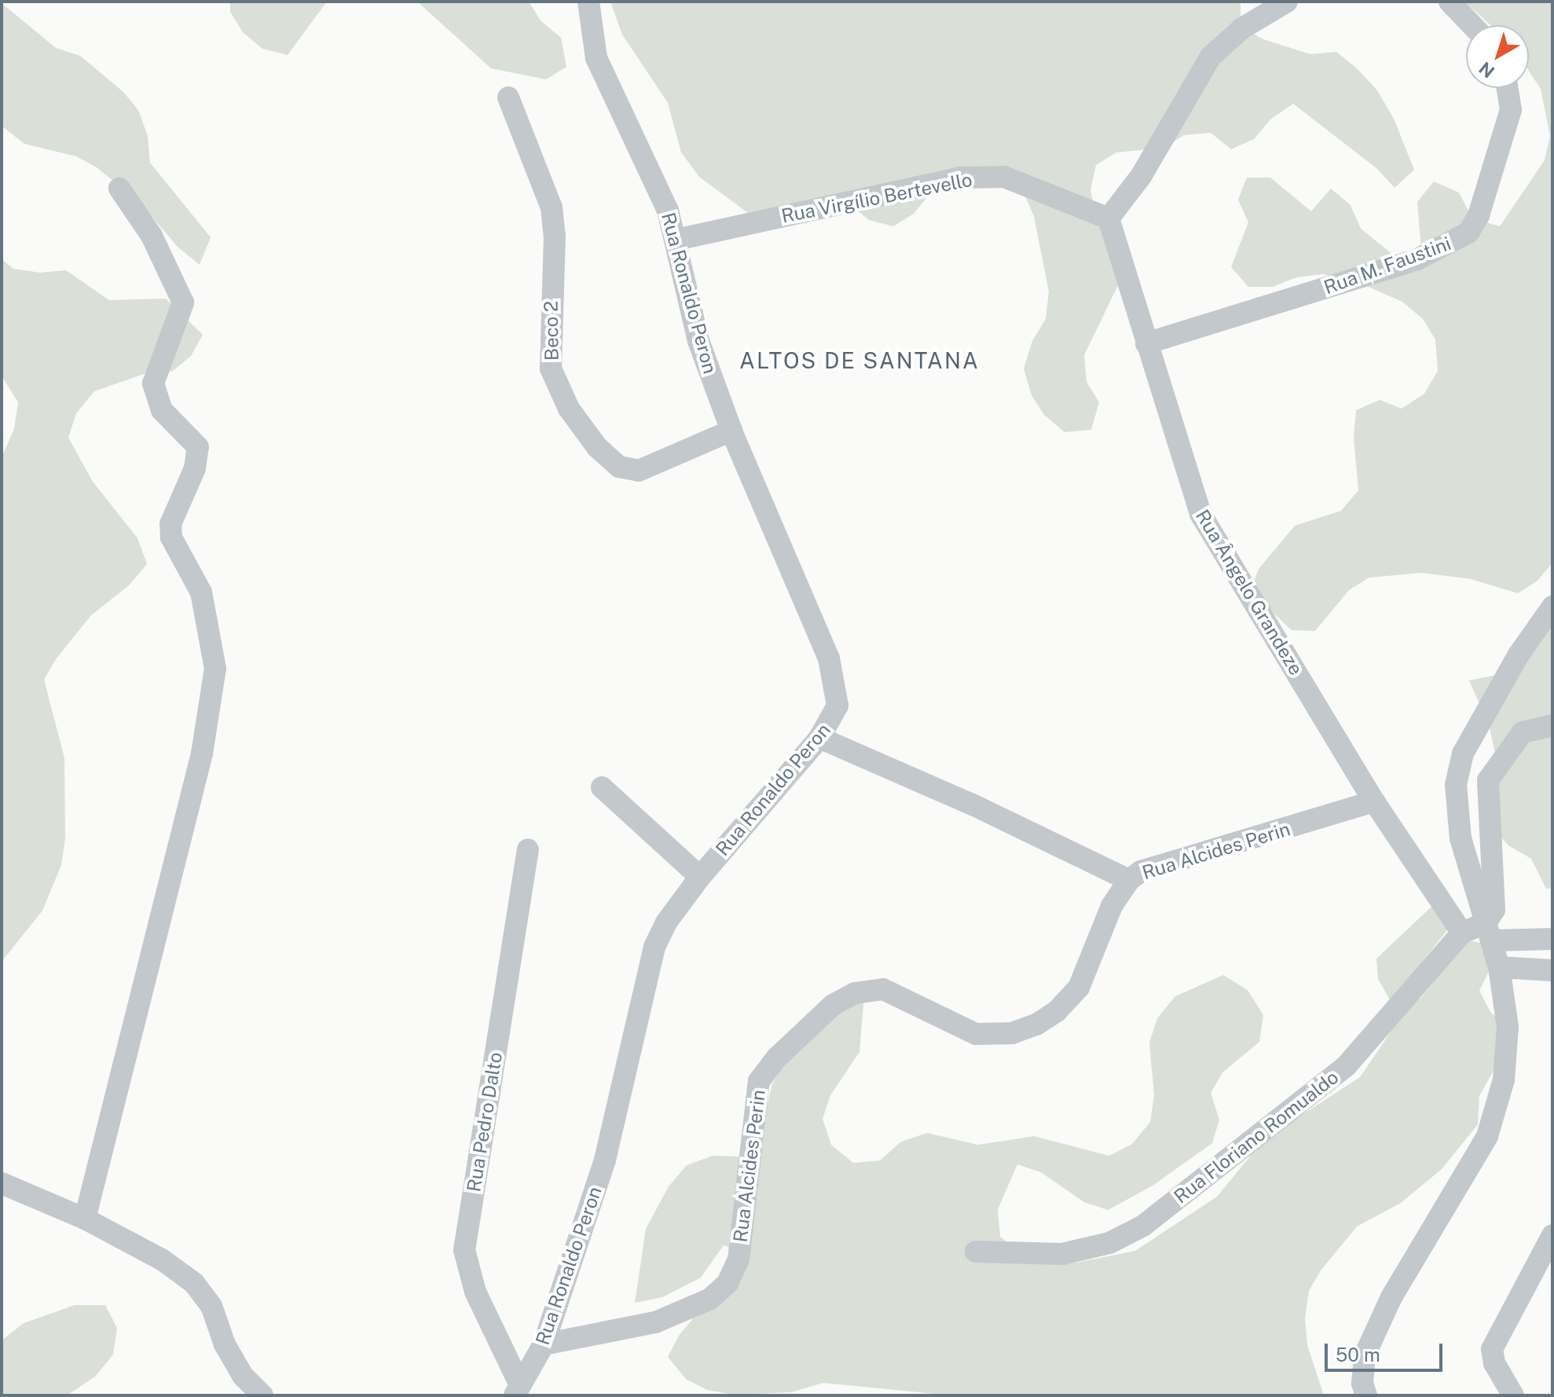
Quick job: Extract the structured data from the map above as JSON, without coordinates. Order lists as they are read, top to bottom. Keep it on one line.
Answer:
{"streets":{"street":["Rua Virgílio Bertevello","Rua M. Faustini","Rua Ronaldo Peron","Beco 2","Rua Ângelo Grandeze","Rua Alcides Perin","Rua Pedro Dalto","Rua Floriano Romualdo"]},"crossings":[["Rua Virgílio Bertevello","Rua Ronaldo Peron"],["Rua Virgílio Bertevello","Rua Ângelo Grandeze"],["Rua M. Faustini","Rua Ângelo Grandeze"],["Rua Ronaldo Peron","Beco 2"],["Rua Ronaldo Peron","Rua Alcides Perin"],["Rua Ronaldo Peron","Rua Pedro Dalto"],["Rua Ângelo Grandeze","Rua Alcides Perin"],["Rua Ângelo Grandeze","Rua Floriano Romualdo"]],"districts":["ALTOS DE SANTANA"],"scale_bar":"50 m","north":"bottom left"}
